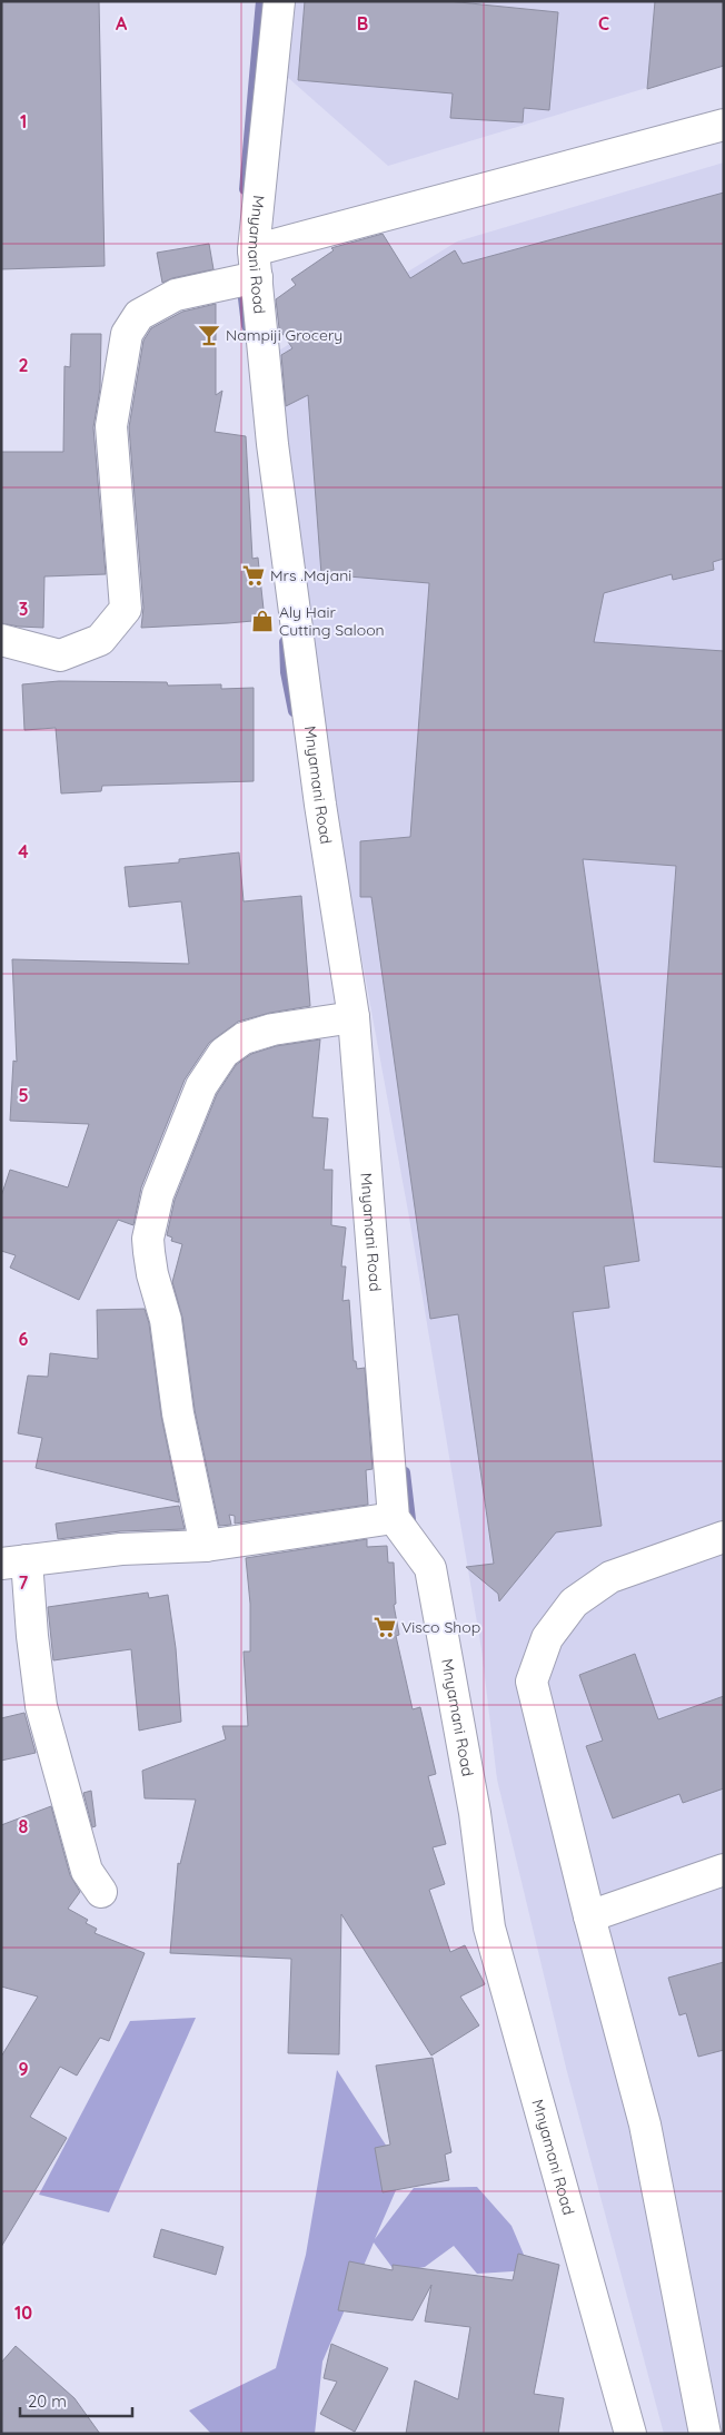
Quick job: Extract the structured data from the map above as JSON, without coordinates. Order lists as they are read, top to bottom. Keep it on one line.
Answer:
{"streets":{"street":["Mnyamani Road"]},"places":{"bar":["Nampiji Grocery"],"supermarket":["Mrs .Majani","Visco Shop"],"shop":["Aly Hair Cutting Saloon"]},"scale_bar":"20 m","grid":{"columns":["A","B","C"],"rows":["1","2","3","4","5","6","7","8","9","10"]}}
